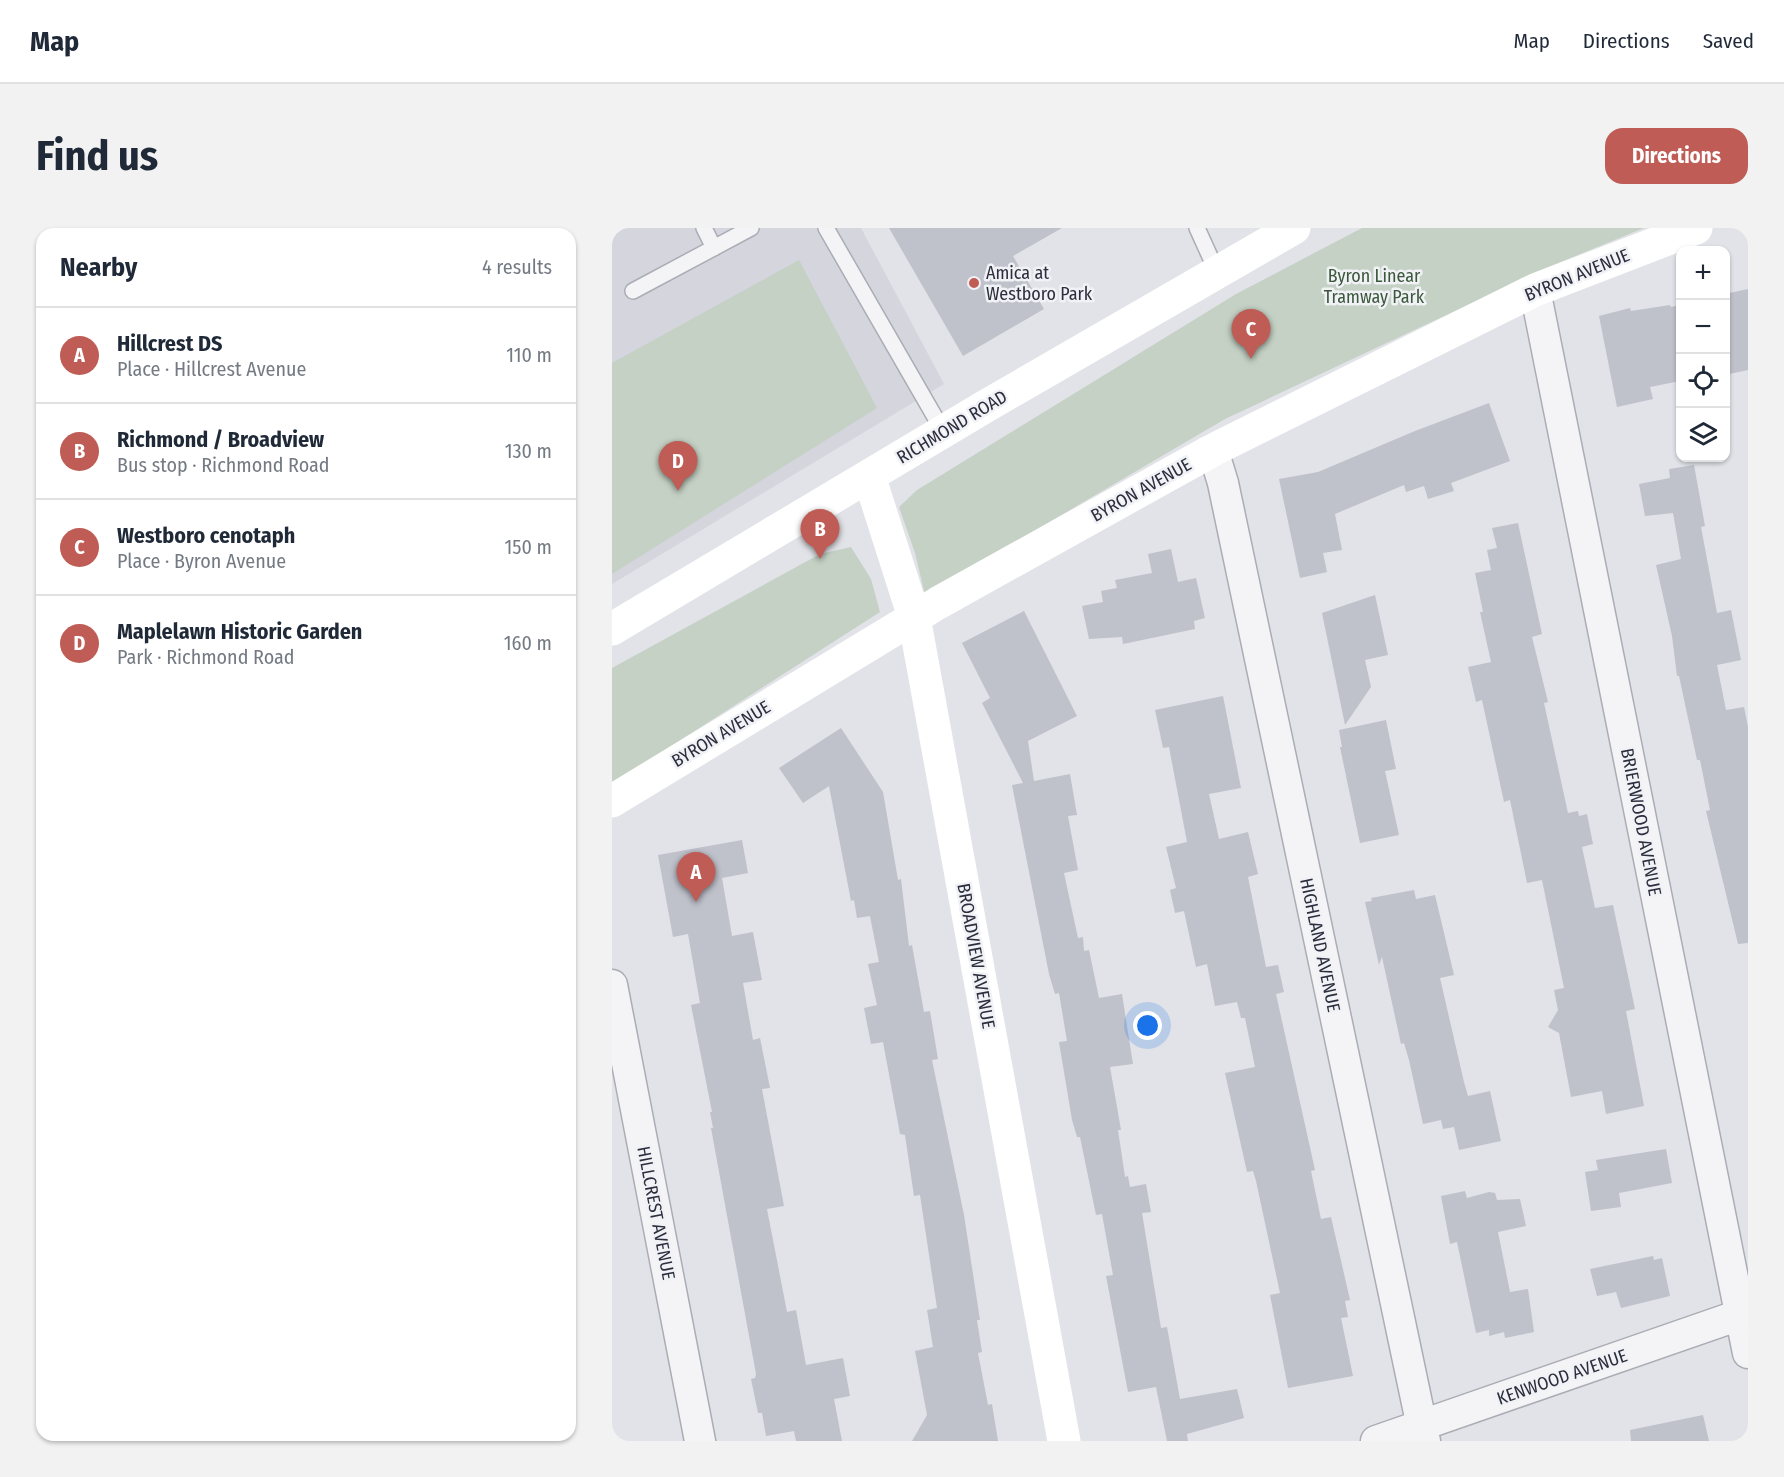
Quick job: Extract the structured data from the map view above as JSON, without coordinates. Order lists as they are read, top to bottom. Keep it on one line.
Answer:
{"streets":{"street":["BYRON AVENUE","RICHMOND ROAD","BRIERWOOD AVENUE","HIGHLAND AVENUE","BROADVIEW AVENUE","HILLCREST AVENUE","KENWOOD AVENUE"]},"crossings":[["BYRON AVENUE","BRIERWOOD AVENUE"],["BYRON AVENUE","HIGHLAND AVENUE"],["BYRON AVENUE","BROADVIEW AVENUE"],["RICHMOND ROAD","BROADVIEW AVENUE"],["BRIERWOOD AVENUE","KENWOOD AVENUE"],["HIGHLAND AVENUE","KENWOOD AVENUE"]],"parks":["Byron Linear Tramway Park"],"places":["Amica at Westboro Park"],"page":{"header":"Map","nav":["Map","Directions","Saved"],"buttons":"Directions","title":"Find us","heading":["Nearby","4 results"],"map_buttons":["+","−"],"list":[{"mark":"A","name":"Hillcrest DS","note":"Place · Hillcrest Avenue","value":"110 m"},{"mark":"B","name":"Richmond / Broadview","note":"Bus stop · Richmond Road","value":"130 m"},{"mark":"C","name":"Westboro cenotaph","note":"Place · Byron Avenue","value":"150 m"},{"mark":"D","name":"Maplelawn Historic Garden","note":"Park · Richmond Road","value":"160 m"}],"pins":["C","D","B","A"]}}
